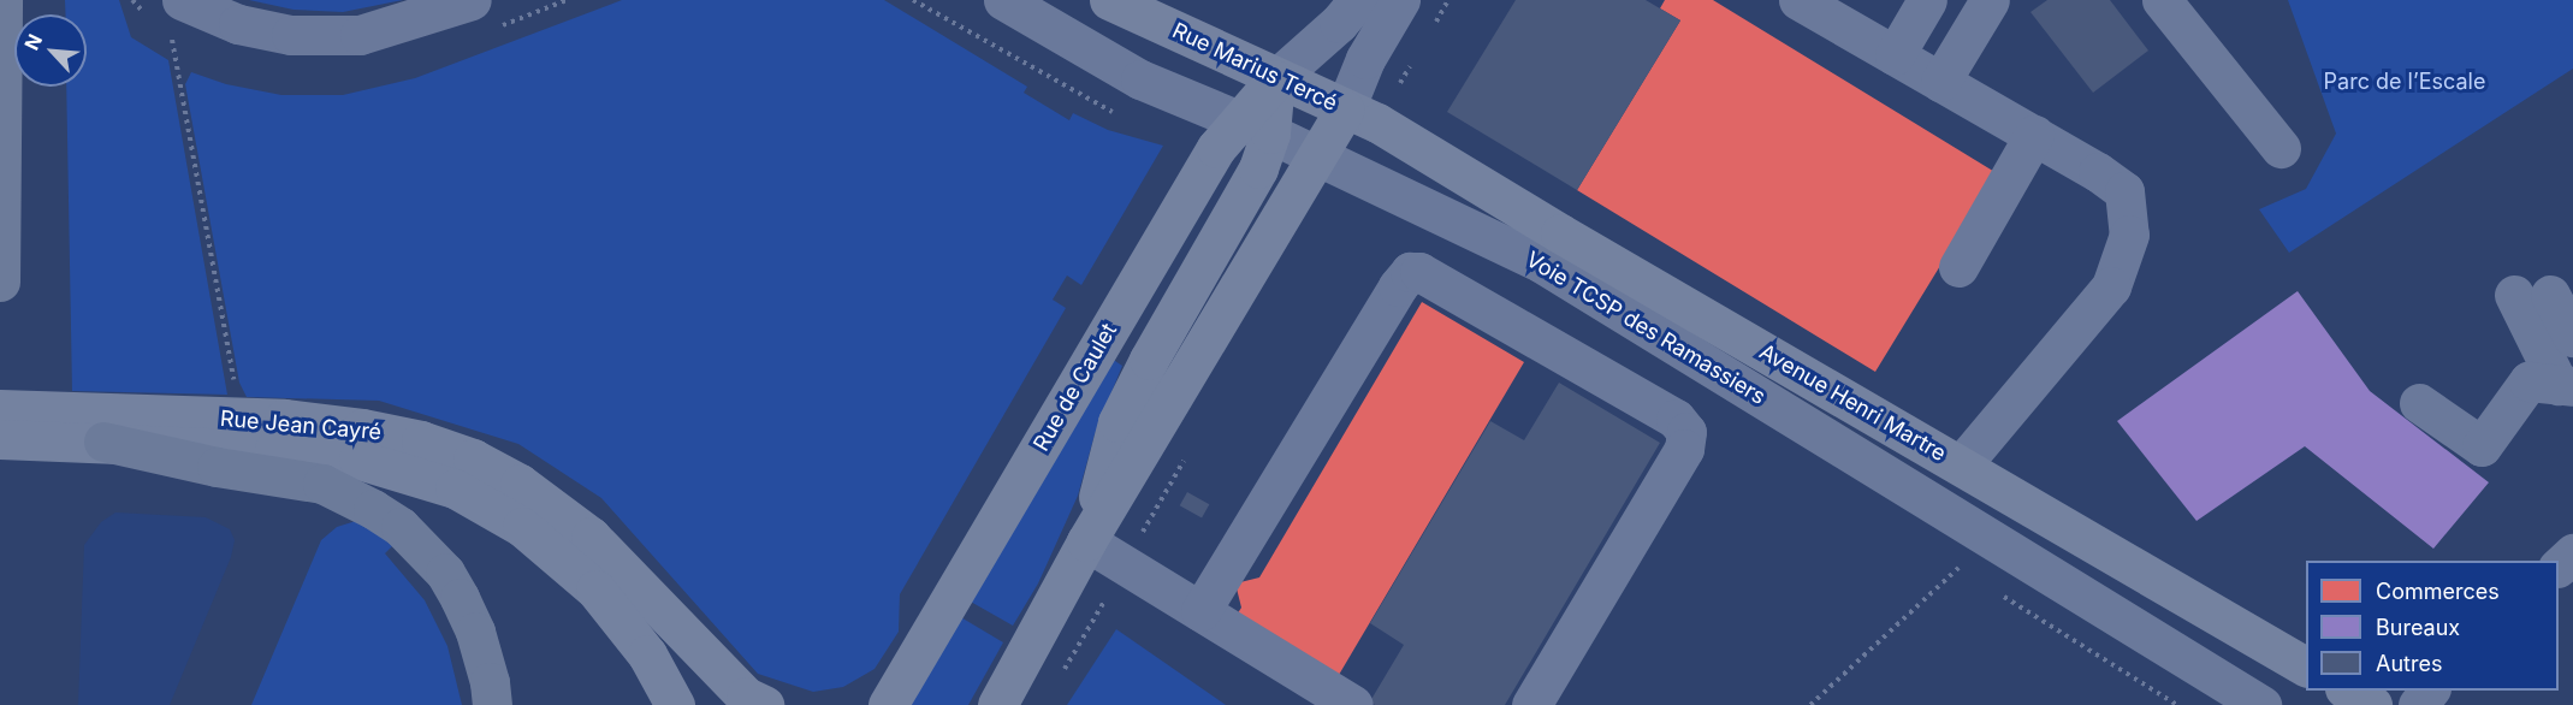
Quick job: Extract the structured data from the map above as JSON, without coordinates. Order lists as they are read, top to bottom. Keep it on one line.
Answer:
{"streets":{"main road":["Rue Marius Tercé","Rue de Caulet","Avenue Henri Martre","Rue Jean Cayré"],"street":["Voie TCSP des Ramassiers"]},"crossings":[["Rue Marius Tercé","Rue de Caulet"],["Rue Marius Tercé","Avenue Henri Martre"],["Voie TCSP des Ramassiers","Rue de Caulet"]],"parks":["Parc de l’Escale"],"legend":["Commerces","Bureaux","Autres"],"north":"top left"}
